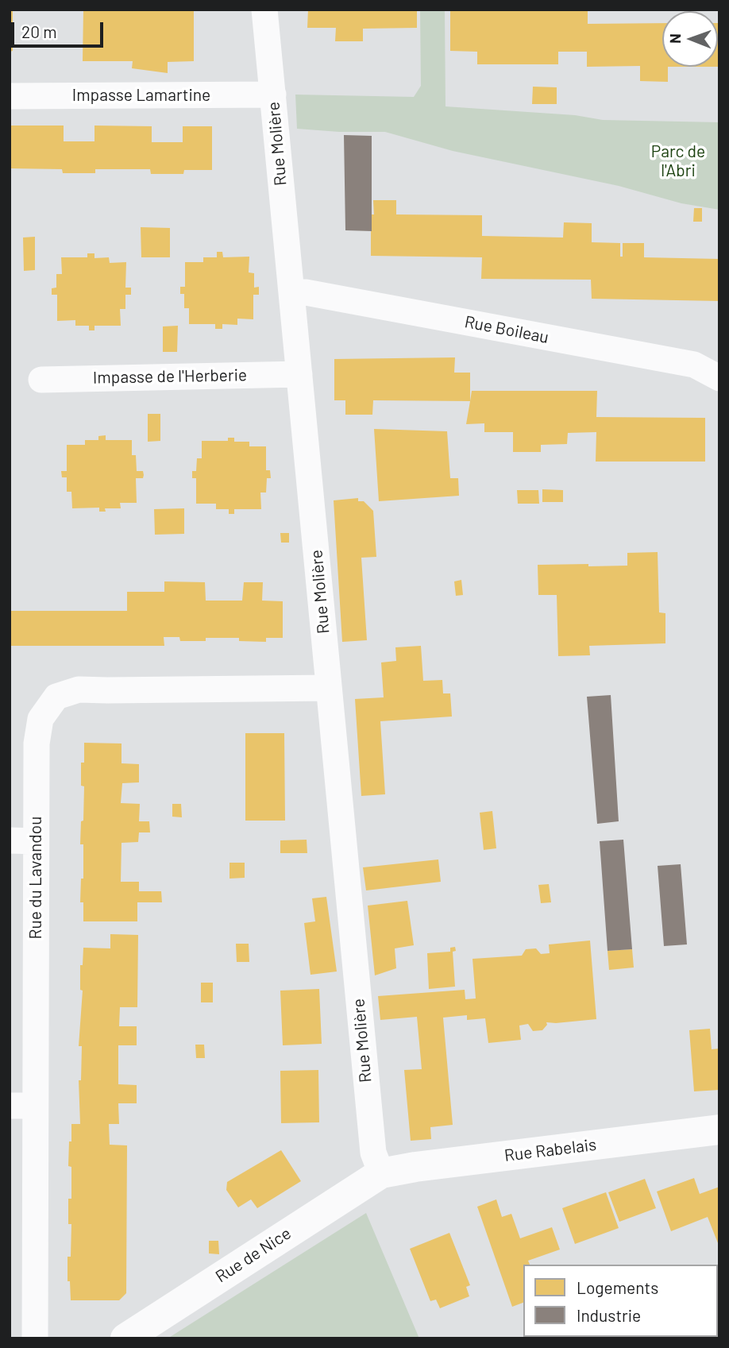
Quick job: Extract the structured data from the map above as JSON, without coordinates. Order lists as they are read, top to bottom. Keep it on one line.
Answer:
{"streets":{"street":["Impasse Lamartine","Rue Molière","Rue Boileau","Impasse de l'Herberie","Rue du Lavandou","Rue Rabelais","Rue de Nice"]},"crossings":[["Impasse Lamartine","Rue Molière"],["Rue Molière","Rue Boileau"],["Rue Molière","Impasse de l'Herberie"],["Rue Molière","Rue du Lavandou"],["Rue Molière","Rue Rabelais"],["Rue Molière","Rue de Nice"],["Rue Rabelais","Rue de Nice"]],"parks":["Parc de l'Abri"],"legend":["Logements","Industrie"],"scale_bar":"20 m","north":"left"}
